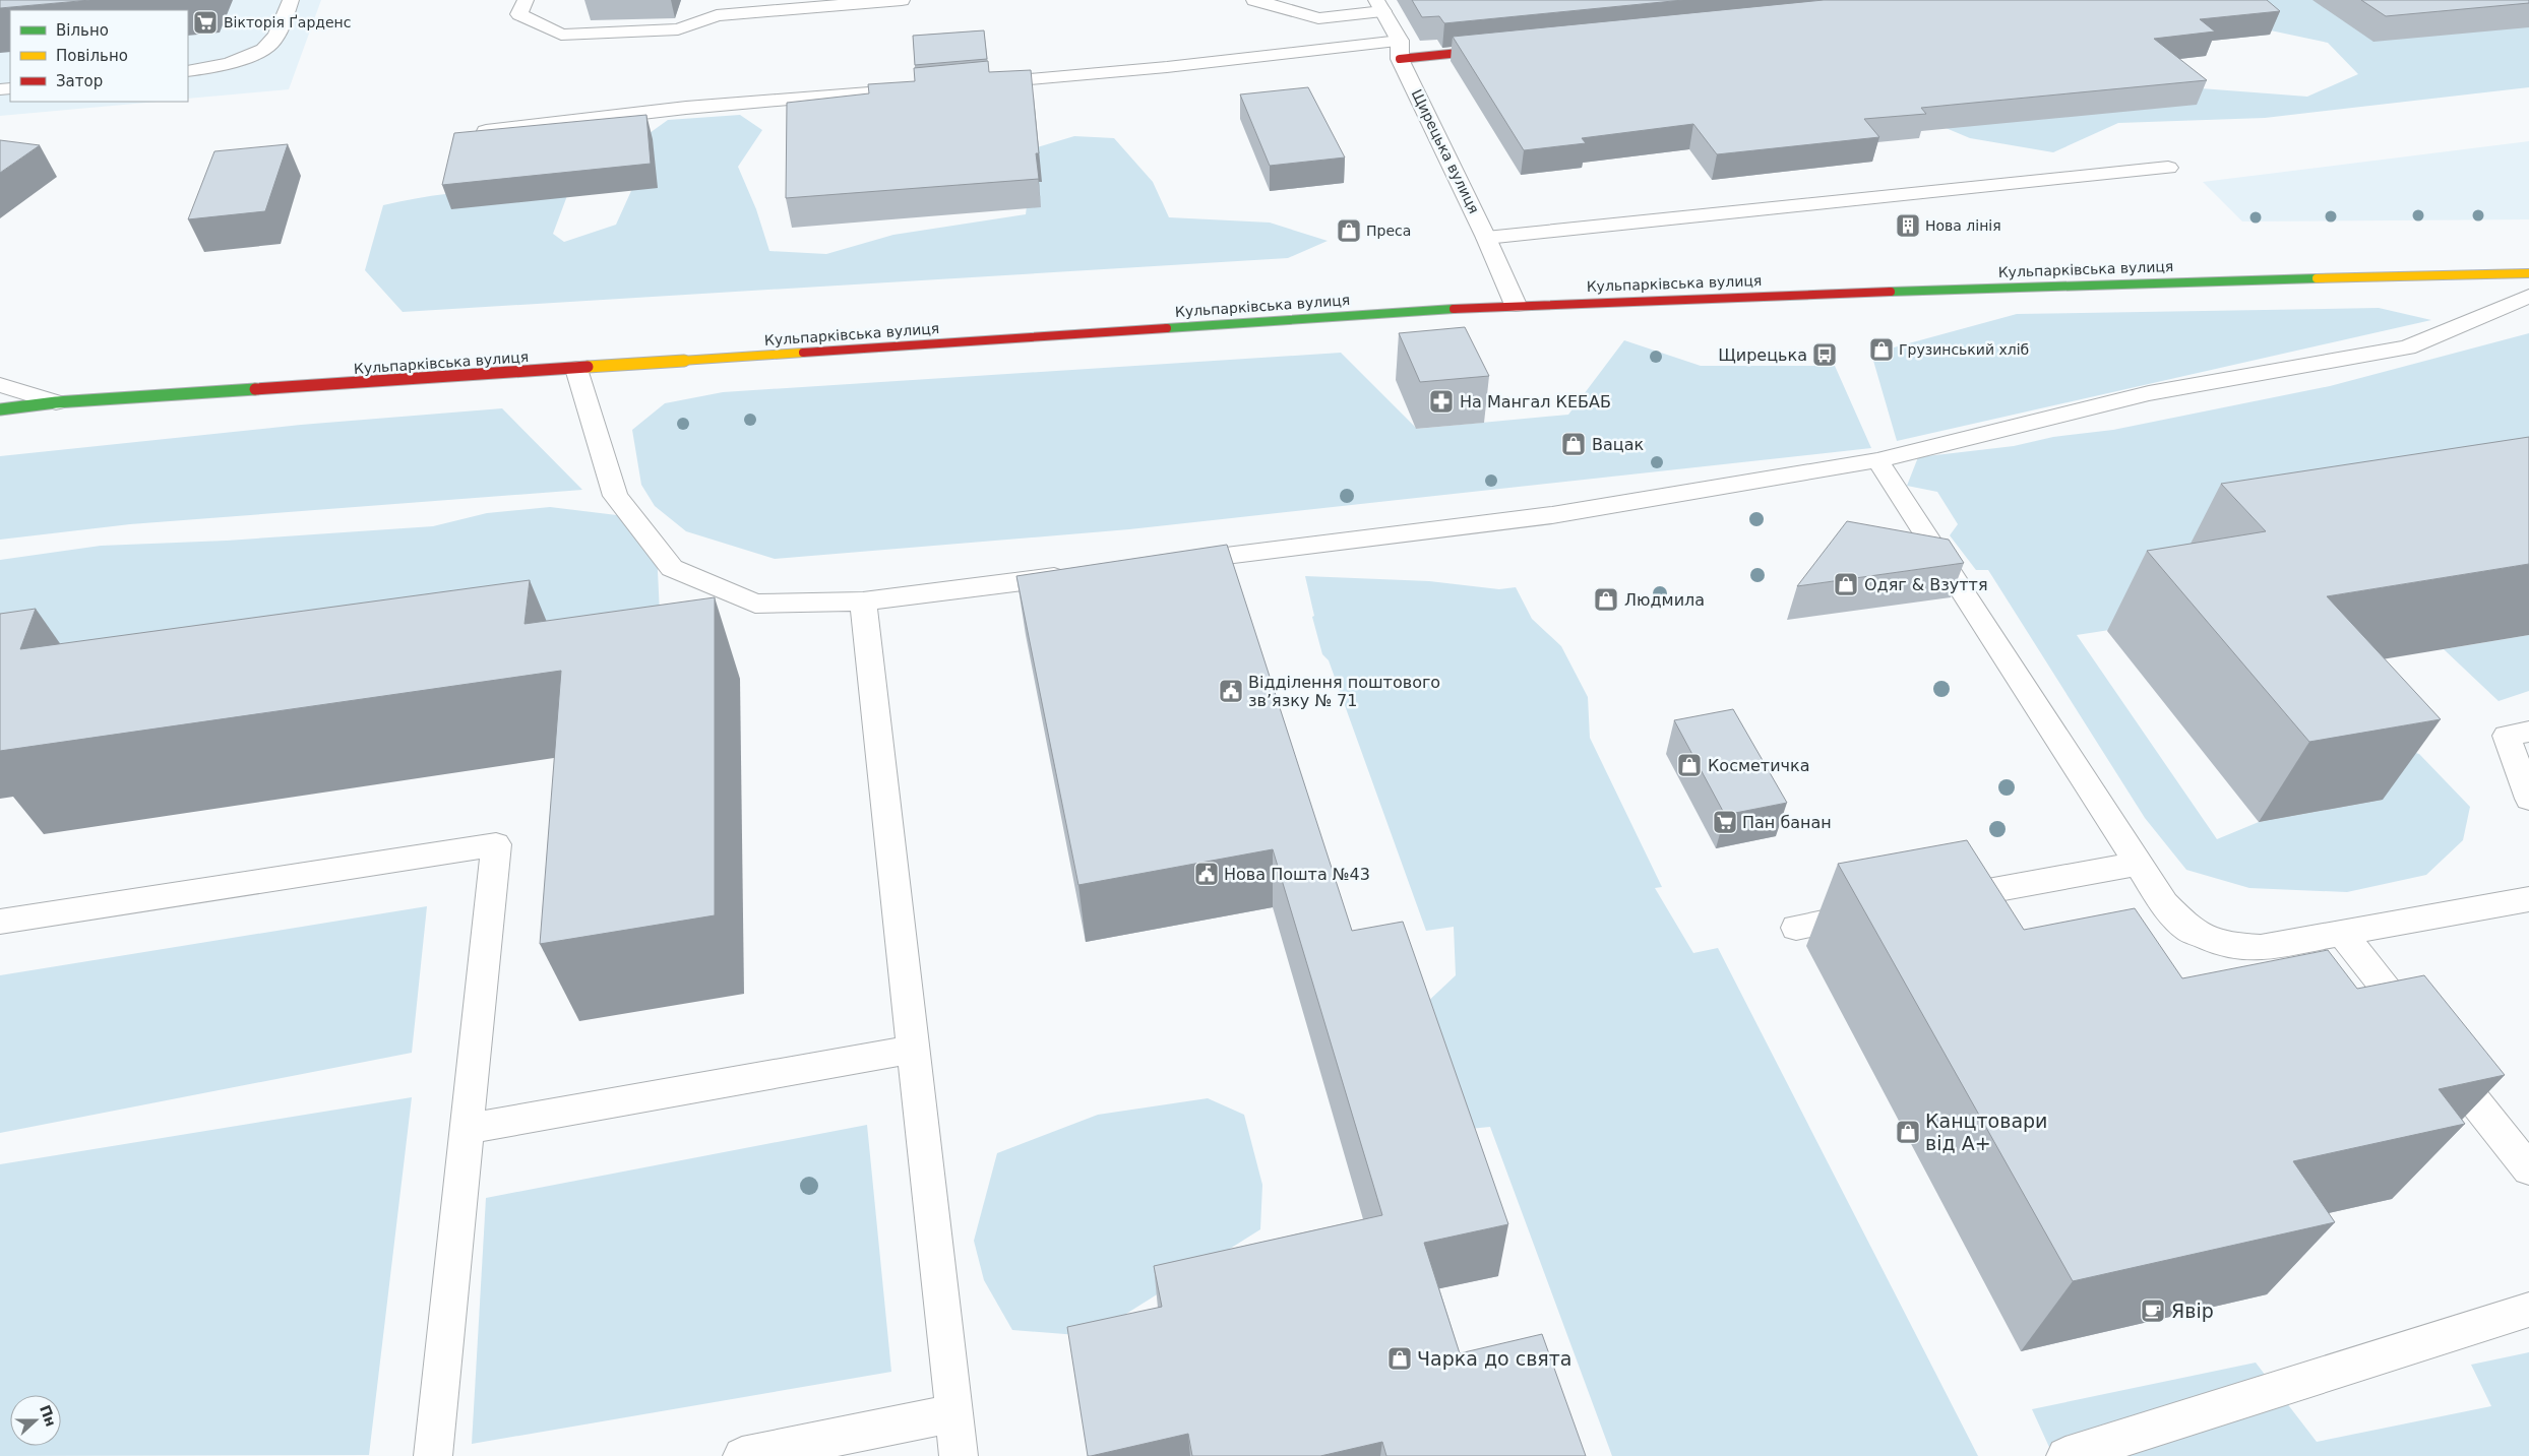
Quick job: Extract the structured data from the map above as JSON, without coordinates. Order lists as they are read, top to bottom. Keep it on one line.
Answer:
{"streets":{"main road":["Кульпарківська вулиця"],"street":["Щирецька вулиця"]},"crossings":[["Щирецька вулиця","Кульпарківська вулиця"]],"places":{"supermarket":["Вікторія Ґарденс","Пан банан"],"building":["Нова лінія"],"shop":["Преса","Грузинський хліб","Вацак","Одяг & Взуття","Людмила","Косметичка","Канцтовари від А+","Чарка до свята"],"bus stop":["Щирецька"],"pharmacy":["На Мангал КЕБАБ"],"public building":["Відділення поштового зв’язку № 71","Нова Пошта №43"],"cafe":["Явір"]},"legend":["Вільно","Повільно","Затор"],"north":"right"}
